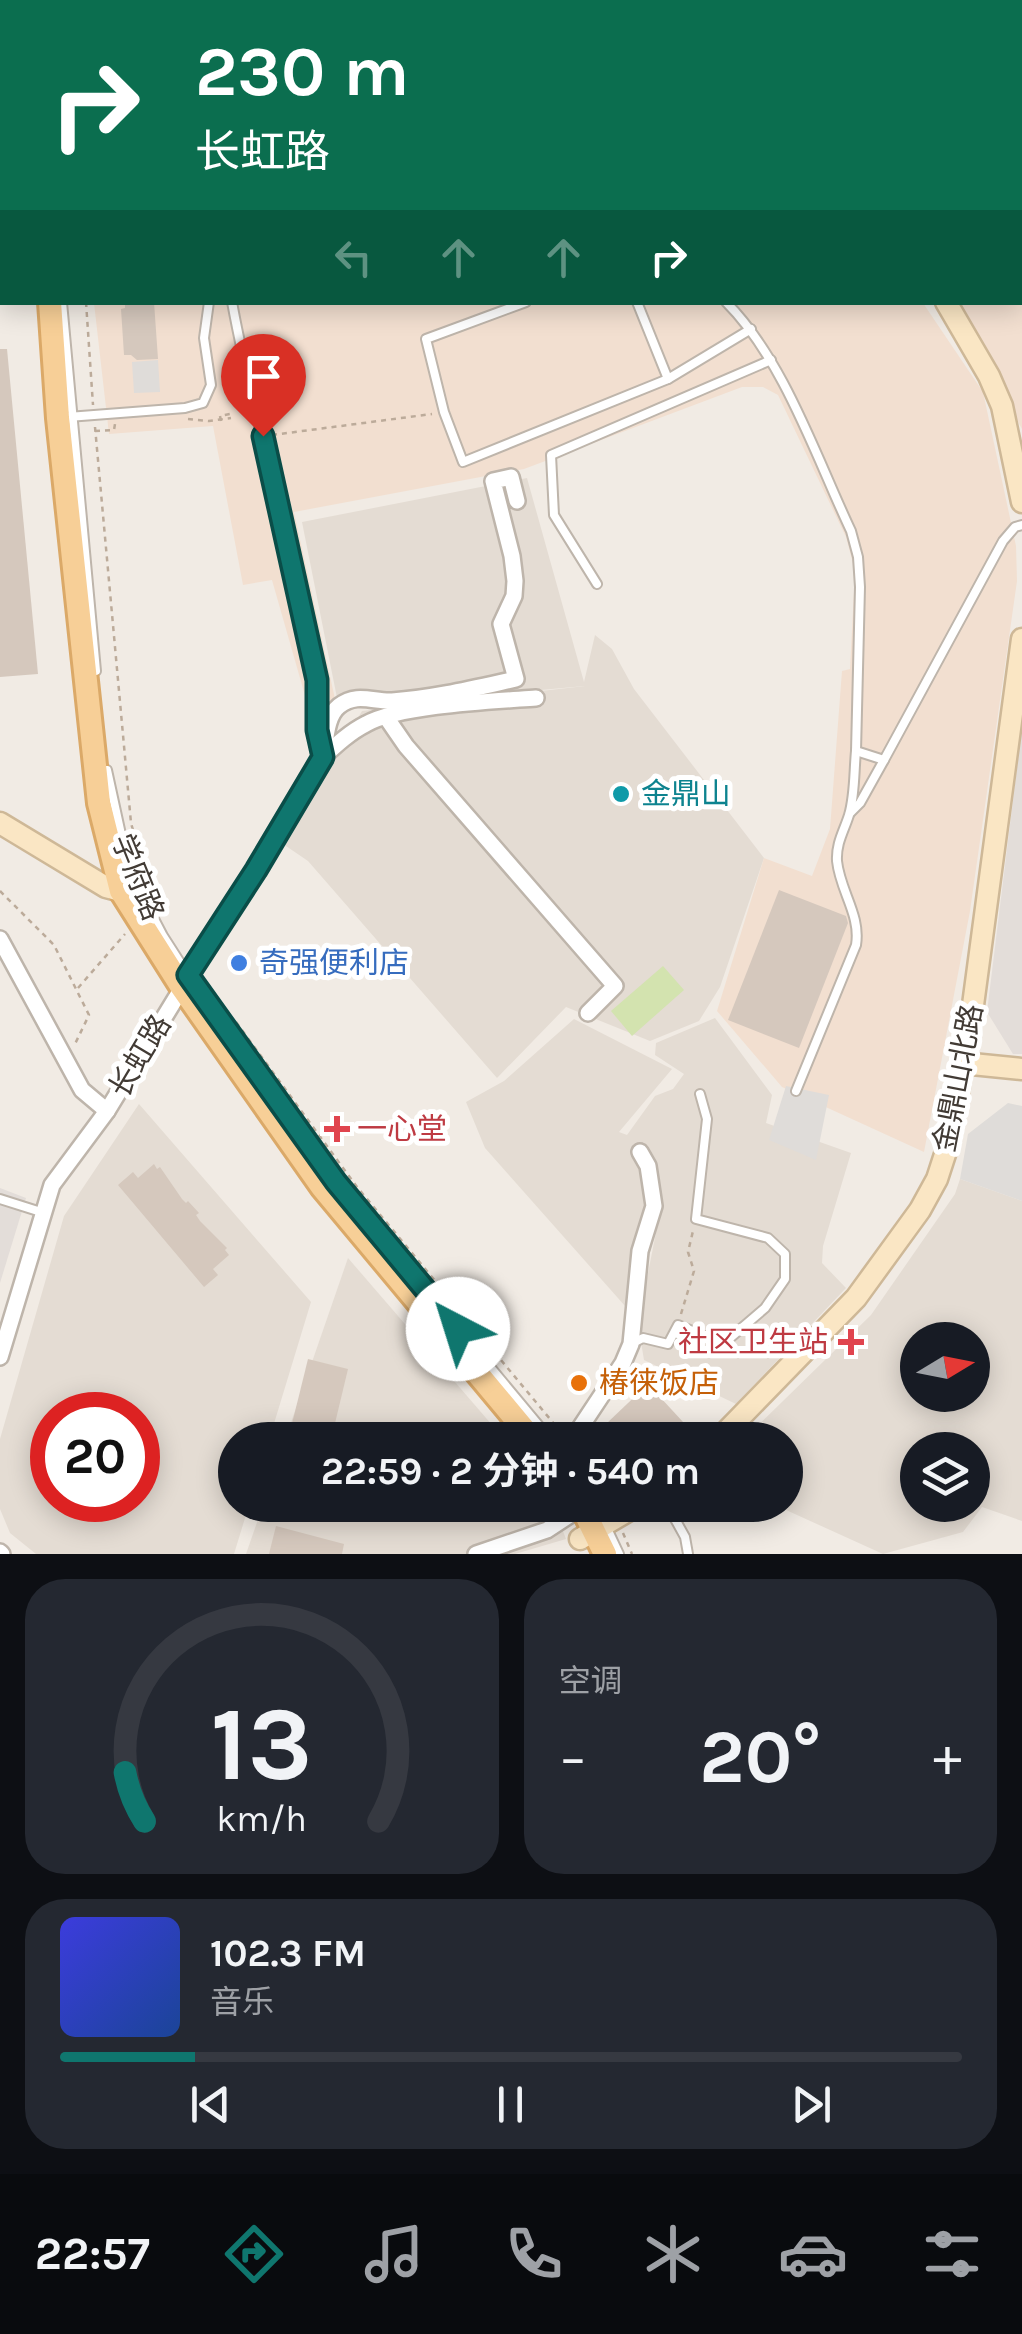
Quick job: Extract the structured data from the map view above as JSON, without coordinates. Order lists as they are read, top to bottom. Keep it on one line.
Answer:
{"streets":{"main road":["学府路"],"street":["长虹路","金鼎山北路"]},"crossings":[["学府路","长虹路"]],"places":{"other":["金鼎山","奇强便利店","椿徕饭店"],"health":["一心堂","社区卫生站"]},"north":"right","page":{"turn":["230 m","长虹路"],"limit":"20","trip":"22:59 · 2 分钟 · 540 m","tile":"空调","heat":["−","20°","+"],"song":["102.3 FM","音乐"],"tabs":"22:57","gauge":["13","km/h"]}}
